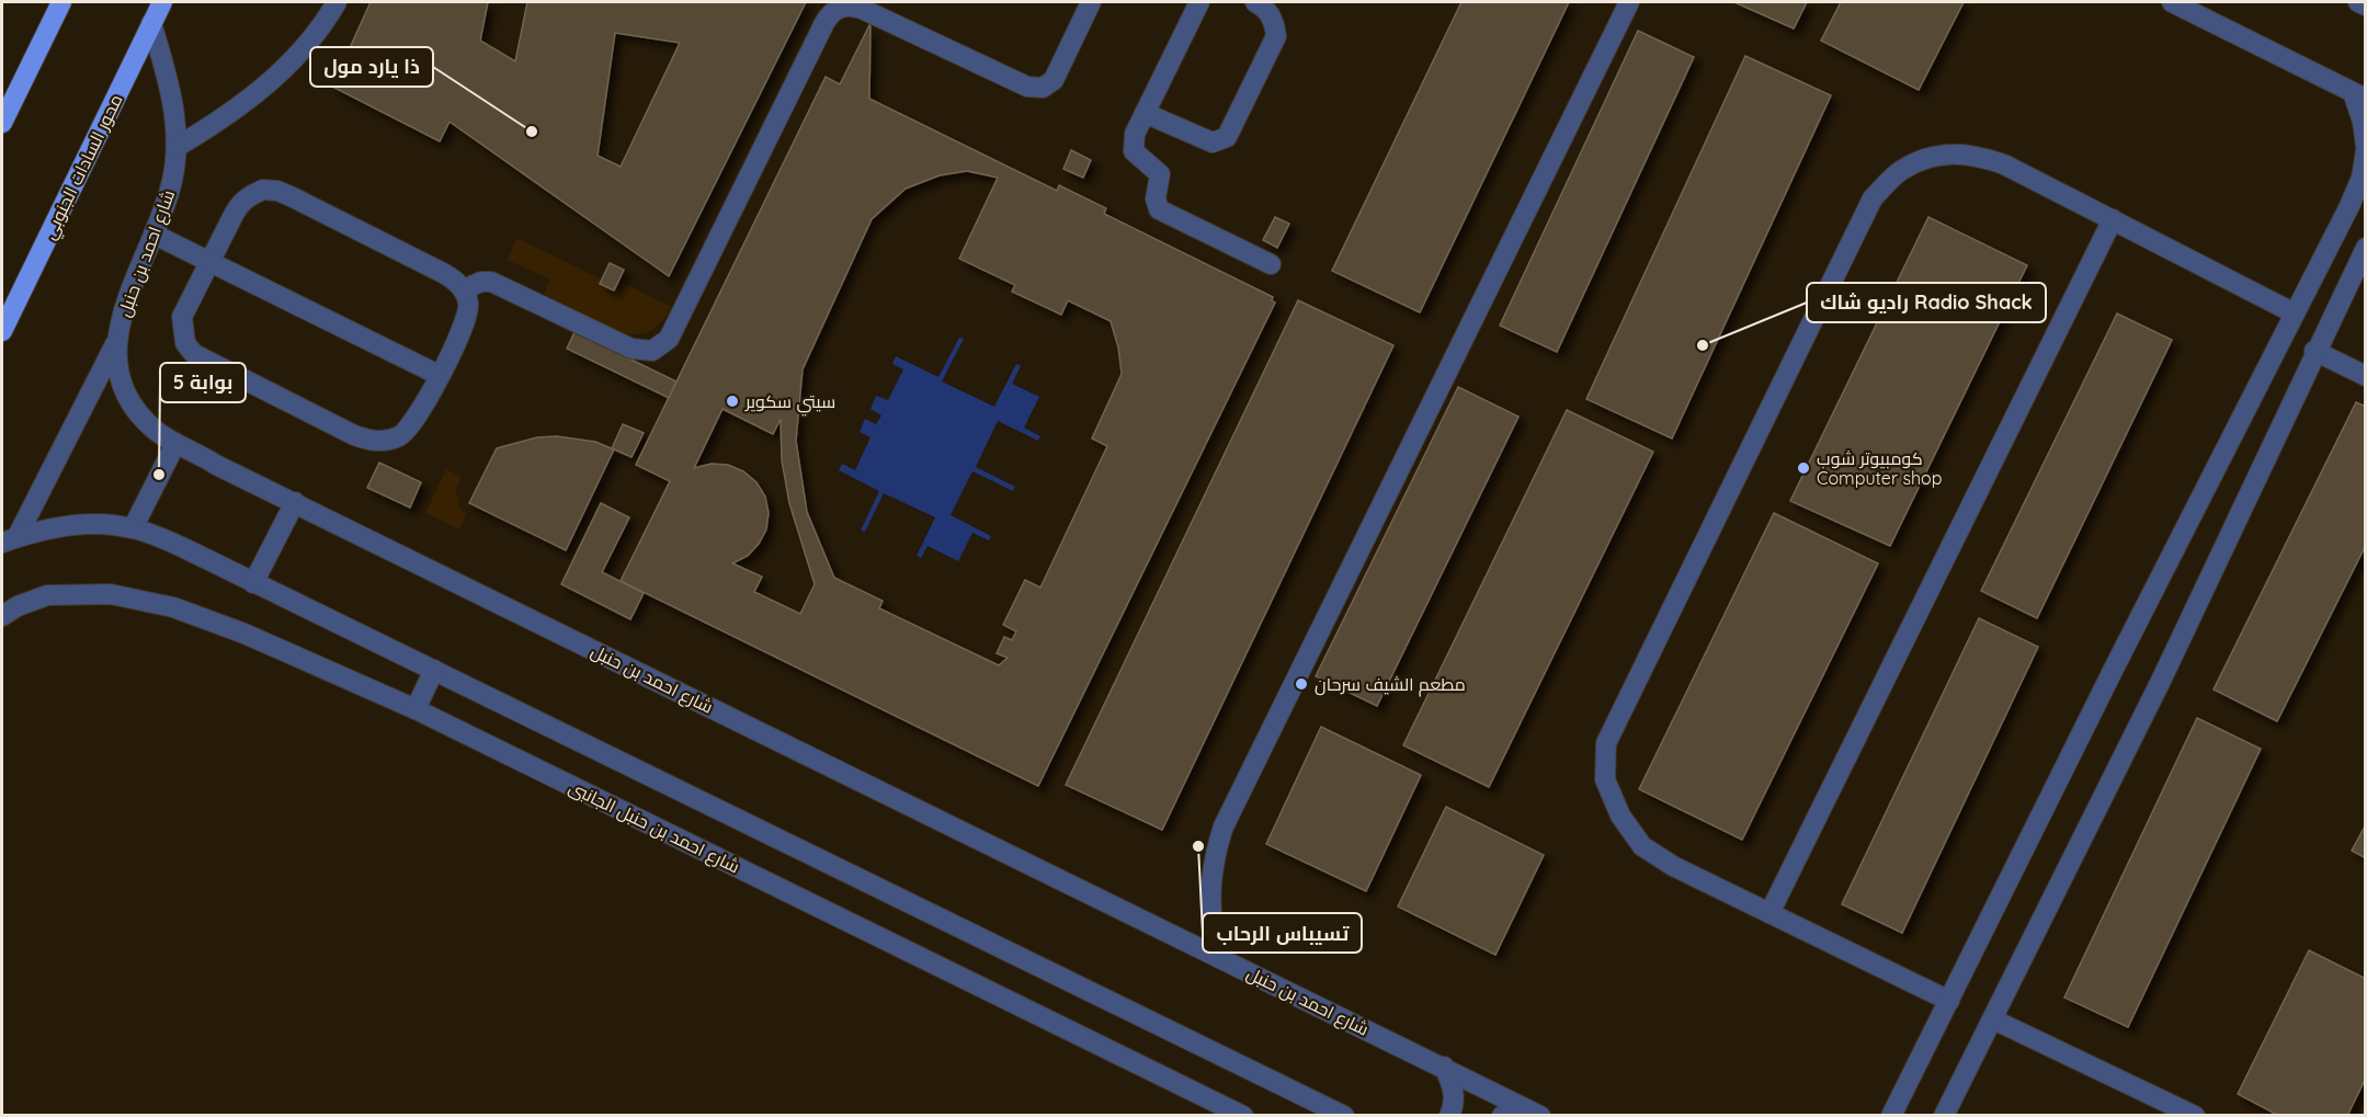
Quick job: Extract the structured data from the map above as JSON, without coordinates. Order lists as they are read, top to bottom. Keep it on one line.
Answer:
{"streets":{"main road":["محور السادات الجنوبي"],"street":["شارع احمد بن حنبل","شارع احمد بن حنبل الجانبى"]},"crossings":[["محور السادات الجنوبي","شارع احمد بن حنبل"]],"places":["ذا يارد مول","راديو شاك Radio Shack","سيتي سكوير","كومبيوتر شوب Computer shop","بوابة 5","مطعم الشيف سرحان","تسيباس الرحاب"]}
